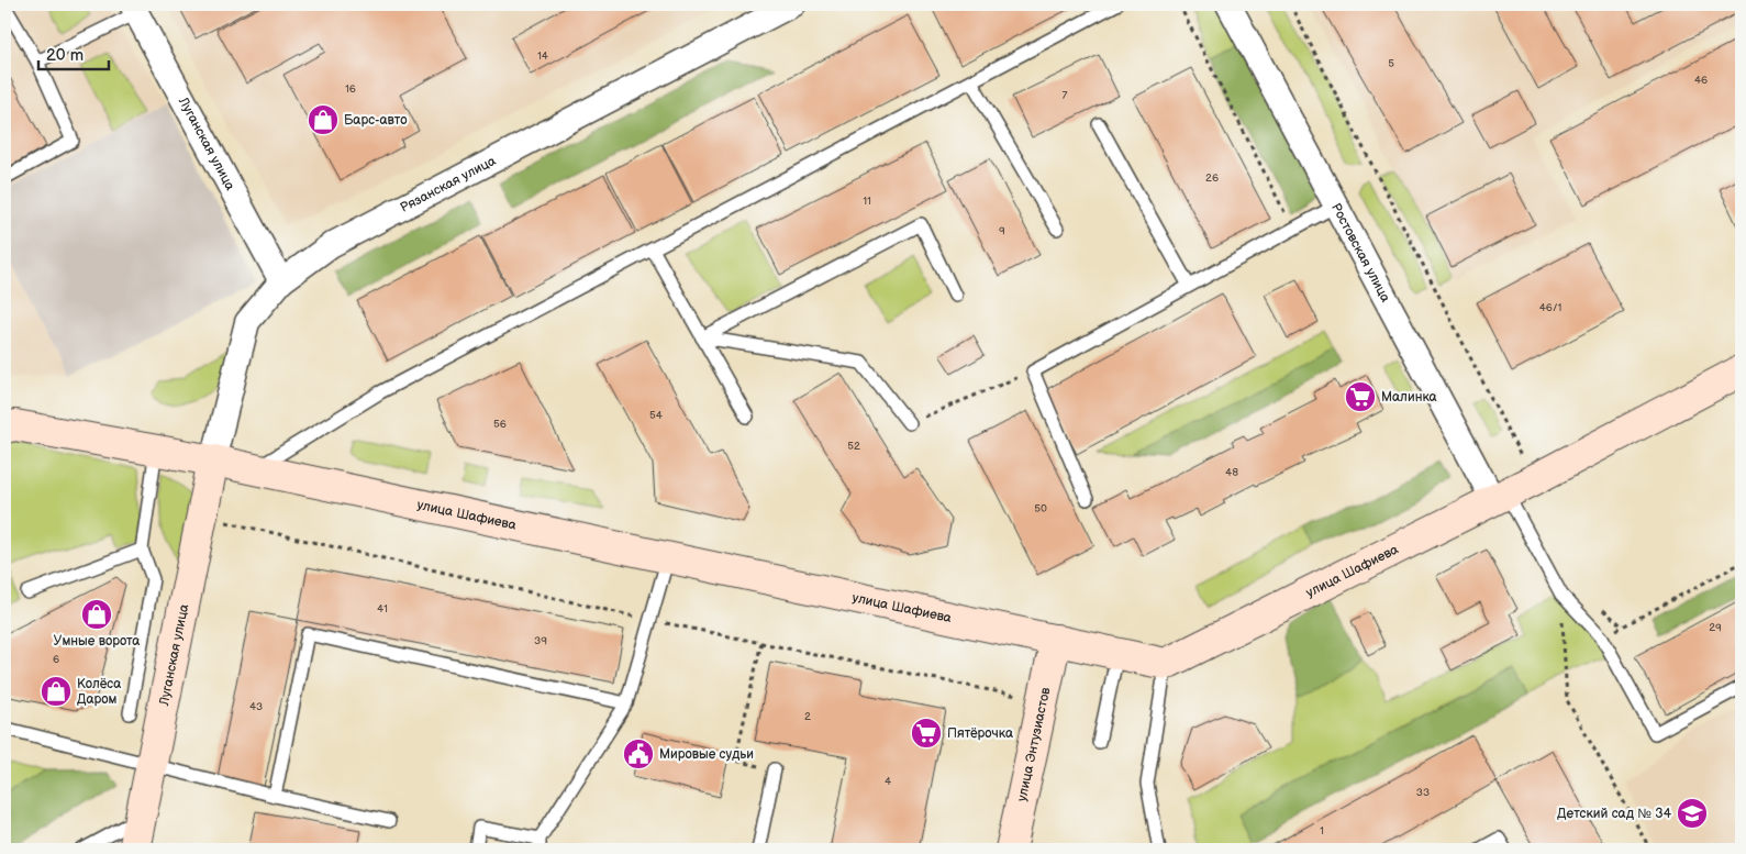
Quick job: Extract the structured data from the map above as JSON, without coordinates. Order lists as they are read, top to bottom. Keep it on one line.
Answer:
{"streets":{"street":["Луганская улица","Рязанская улица","Ростовская улица","улица Шафиева","улица Энтузиастов"]},"crossings":[["Луганская улица","Рязанская улица"],["Луганская улица","улица Шафиева"],["Рязанская улица","улица Шафиева"],["Ростовская улица","улица Шафиева"],["улица Шафиева","улица Энтузиастов"]],"places":{"shop":["Барс-авто","Умные ворота","Колёса Даром"],"supermarket":["Малинка","Пятёрочка"],"public building":["Мировые судьи"],"school or university":["Детский сад № 34"]},"house_numbers":["14","5","46","16","7","26","11","9","46/1","54","56","52","48","50","41","29","39","6","43","2","4","33","1"],"scale_bar":"20 m"}
